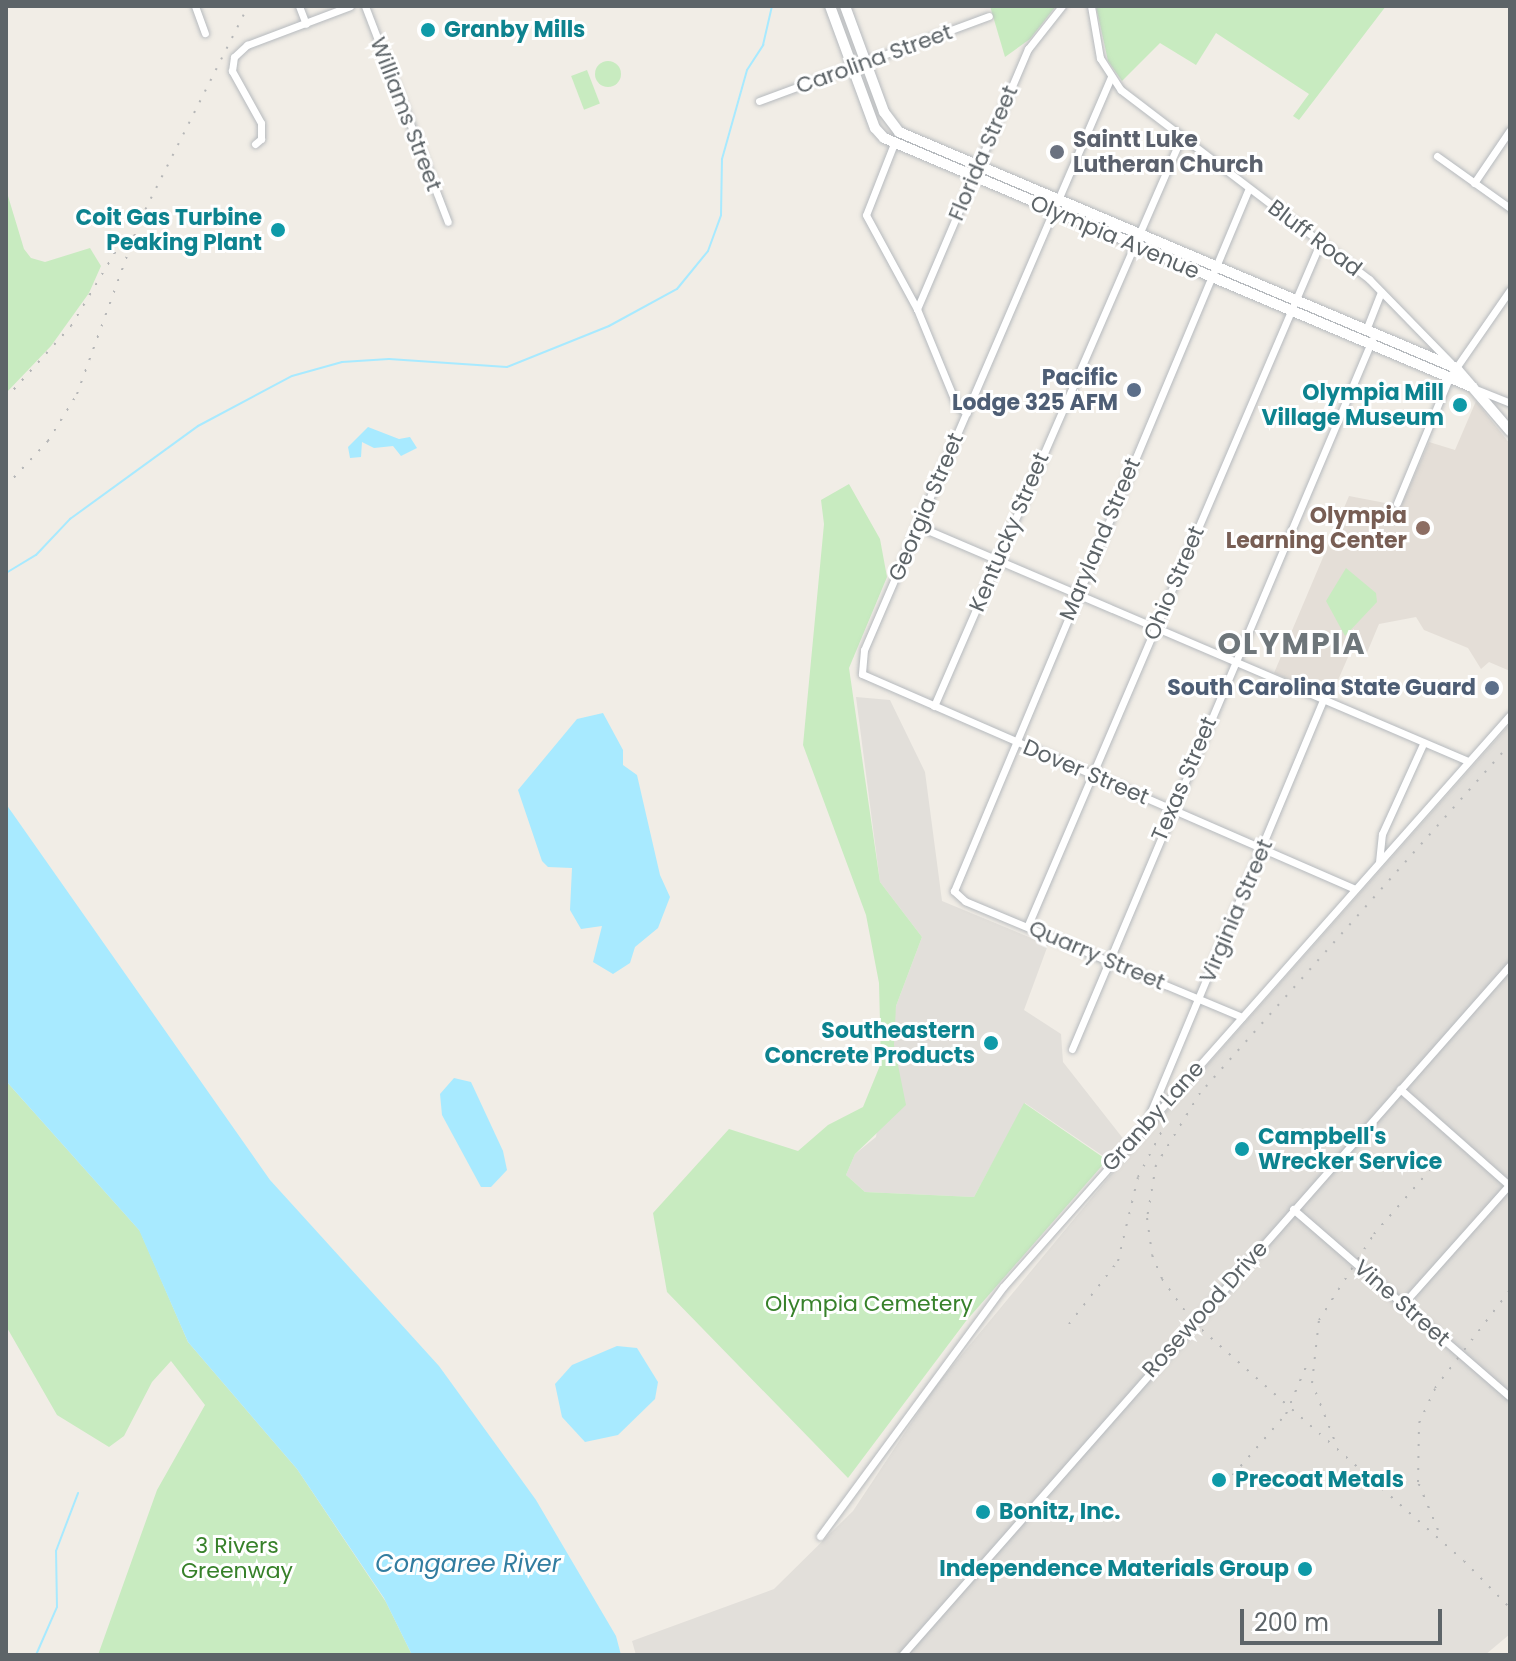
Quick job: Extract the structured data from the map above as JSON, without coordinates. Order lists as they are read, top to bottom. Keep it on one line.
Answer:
{"streets":{"main road":["Olympia Avenue"],"street":["Carolina Street","Williams Street","Florida Street","Bluff Road","Georgia Street","Kentucky Street","Maryland Street","Ohio Street","Dover Street","Texas Street","Virginia Street","Quarry Street","Granby Lane","Vine Street","Rosewood Drive"]},"crossings":[["Carolina Street","Olympia Avenue"],["Florida Street","Olympia Avenue"],["Olympia Avenue","Bluff Road"],["Olympia Avenue","Georgia Street"],["Olympia Avenue","Kentucky Street"],["Olympia Avenue","Maryland Street"],["Olympia Avenue","Ohio Street"],["Olympia Avenue","Texas Street"],["Bluff Road","Georgia Street"],["Bluff Road","Kentucky Street"],["Bluff Road","Maryland Street"],["Bluff Road","Ohio Street"],["Bluff Road","Texas Street"],["Georgia Street","Dover Street"],["Kentucky Street","Dover Street"],["Maryland Street","Dover Street"],["Maryland Street","Quarry Street"],["Ohio Street","Dover Street"],["Ohio Street","Quarry Street"],["Dover Street","Texas Street"],["Dover Street","Virginia Street"],["Dover Street","Granby Lane"],["Texas Street","Quarry Street"],["Virginia Street","Quarry Street"],["Virginia Street","Granby Lane"],["Quarry Street","Granby Lane"],["Vine Street","Rosewood Drive"]],"districts":["OLYMPIA"],"water":["Congaree River"],"parks":["Olympia Cemetery","3 Rivers Greenway"],"places":["Granby Mills","Saintt Luke Lutheran Church","Coit Gas Turbine Peaking Plant","Pacific Lodge 325 AFM","Olympia Mill Village Museum","Olympia Learning Center","South Carolina State Guard","Southeastern Concrete Products","Campbell's Wrecker Service","Precoat Metals","Bonitz, Inc.","Independence Materials Group"],"scale_bar":"200 m"}
